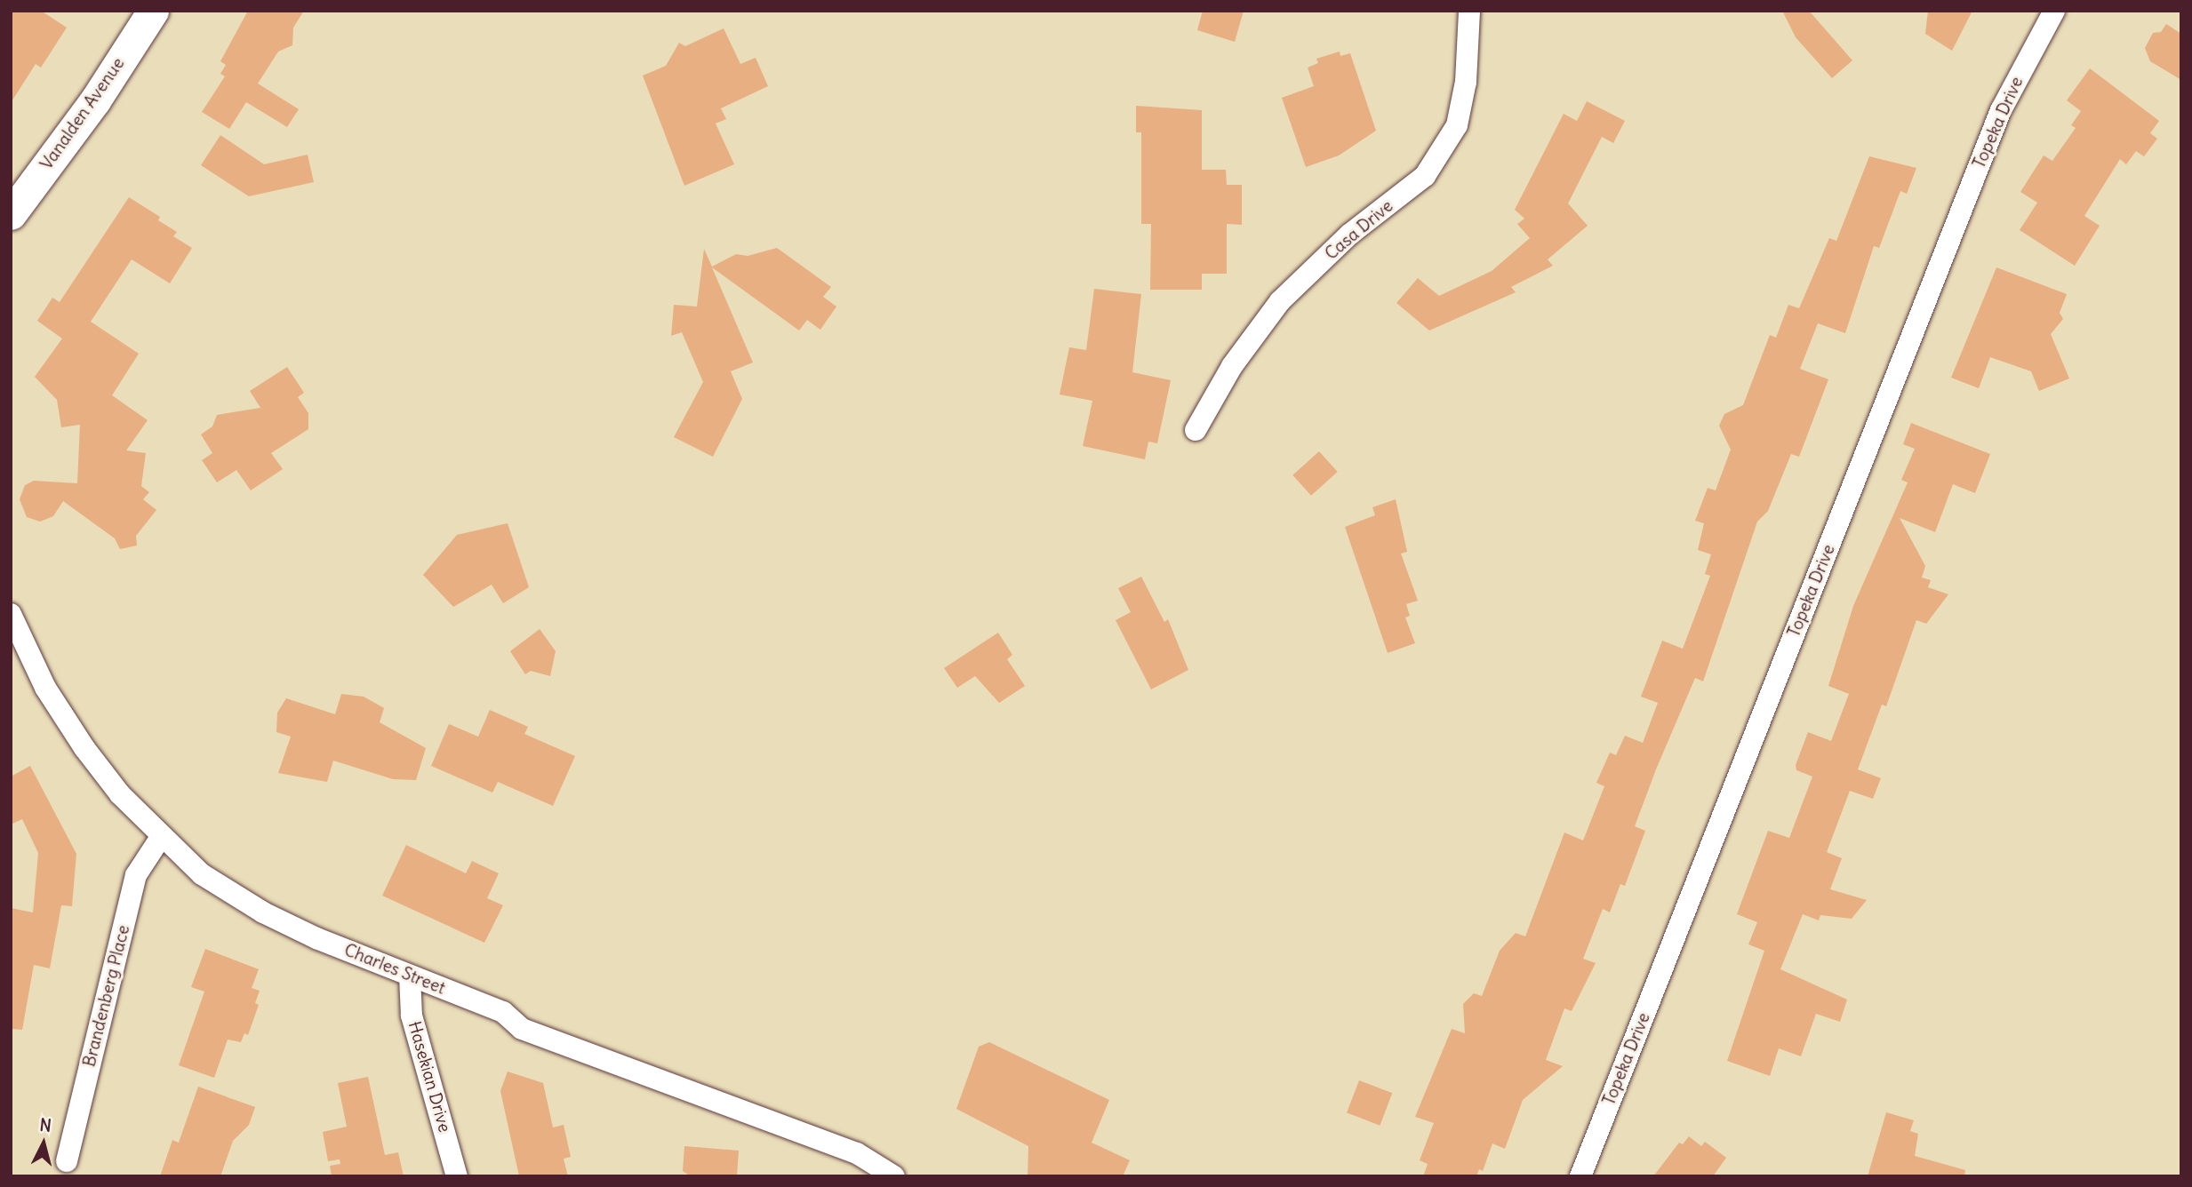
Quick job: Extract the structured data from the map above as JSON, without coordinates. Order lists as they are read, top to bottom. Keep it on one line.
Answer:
{"streets":{"main road":["Vanalden Avenue"],"street":["Topeka Drive","Casa Drive","Charles Street","Brandenberg Place","Hasekian Drive"]},"crossings":[["Charles Street","Brandenberg Place"],["Charles Street","Hasekian Drive"]],"north":"top"}
